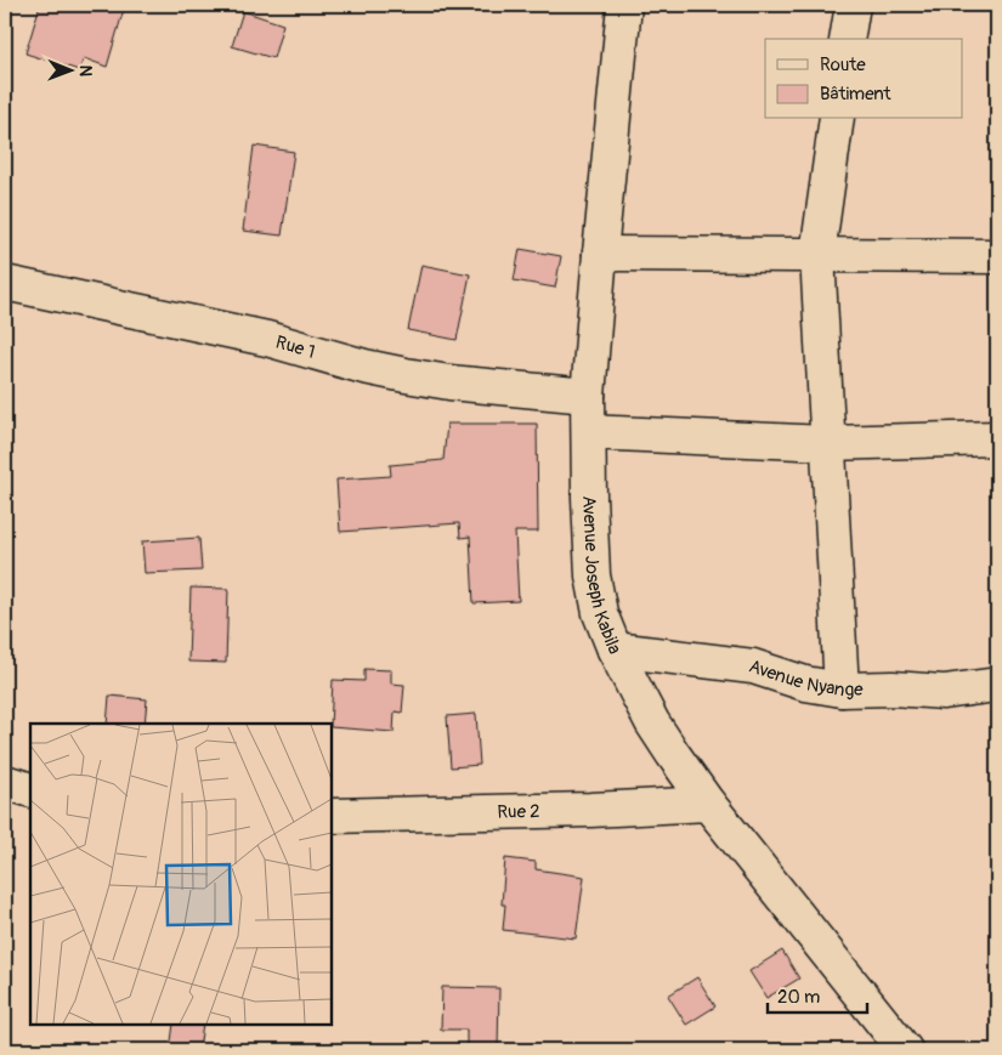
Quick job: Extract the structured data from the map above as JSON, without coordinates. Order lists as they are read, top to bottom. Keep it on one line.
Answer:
{"streets":{"street":["Rue 1","Avenue Joseph Kabila","Avenue Nyange","Rue 2"]},"crossings":[["Rue 1","Avenue Joseph Kabila"],["Avenue Joseph Kabila","Avenue Nyange"],["Avenue Joseph Kabila","Rue 2"]],"legend":["Route","Bâtiment"],"scale_bar":"20 m","north":"right"}
